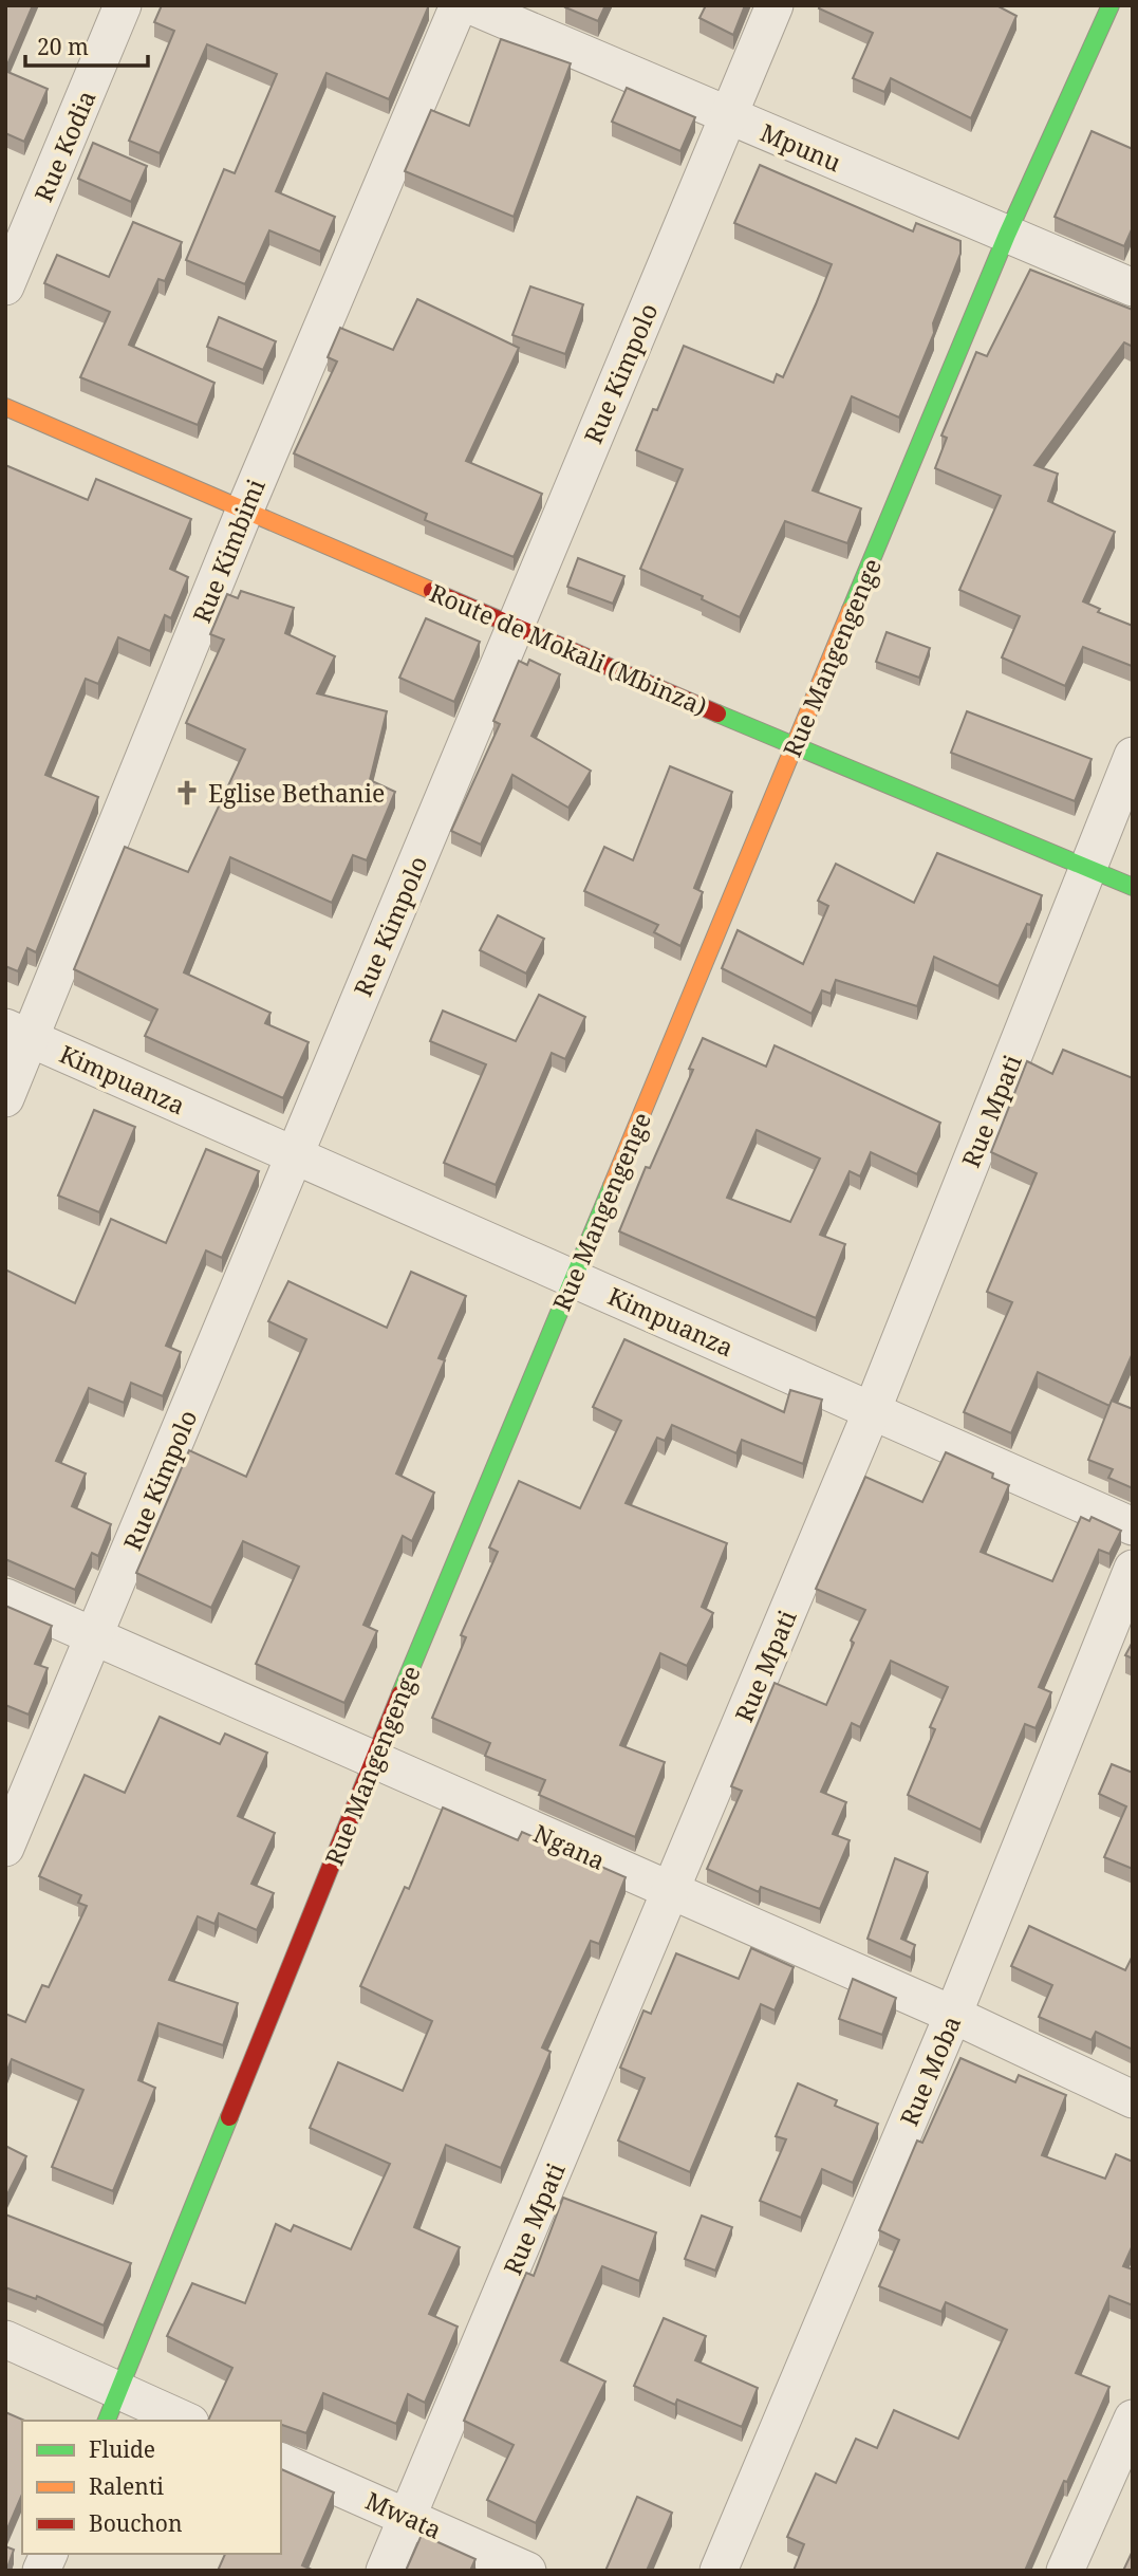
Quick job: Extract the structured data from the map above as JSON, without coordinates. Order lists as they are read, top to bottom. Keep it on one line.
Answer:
{"streets":{"street":["Rue Kodia","Mpunu","Rue Kimpolo","Rue Kimbimi","Route de Mokali (Mbinza)","Rue Mangengenge","Kimpuanza","Rue Mpati","Ngana","Rue Moba","Mwata"]},"crossings":[["Mpunu","Rue Kimpolo"],["Mpunu","Rue Mangengenge"],["Rue Kimpolo","Route de Mokali (Mbinza)"],["Rue Kimpolo","Kimpuanza"],["Rue Kimpolo","Ngana"],["Rue Kimbimi","Route de Mokali (Mbinza)"],["Rue Kimbimi","Kimpuanza"],["Route de Mokali (Mbinza)","Rue Mangengenge"],["Route de Mokali (Mbinza)","Rue Mpati"],["Rue Mangengenge","Kimpuanza"],["Rue Mangengenge","Ngana"],["Kimpuanza","Rue Mpati"],["Rue Mpati","Ngana"],["Rue Mpati","Mwata"],["Ngana","Rue Moba"]],"places":{"church":["Eglise Bethanie"]},"legend":["Fluide","Ralenti","Bouchon"],"scale_bar":"20 m"}
